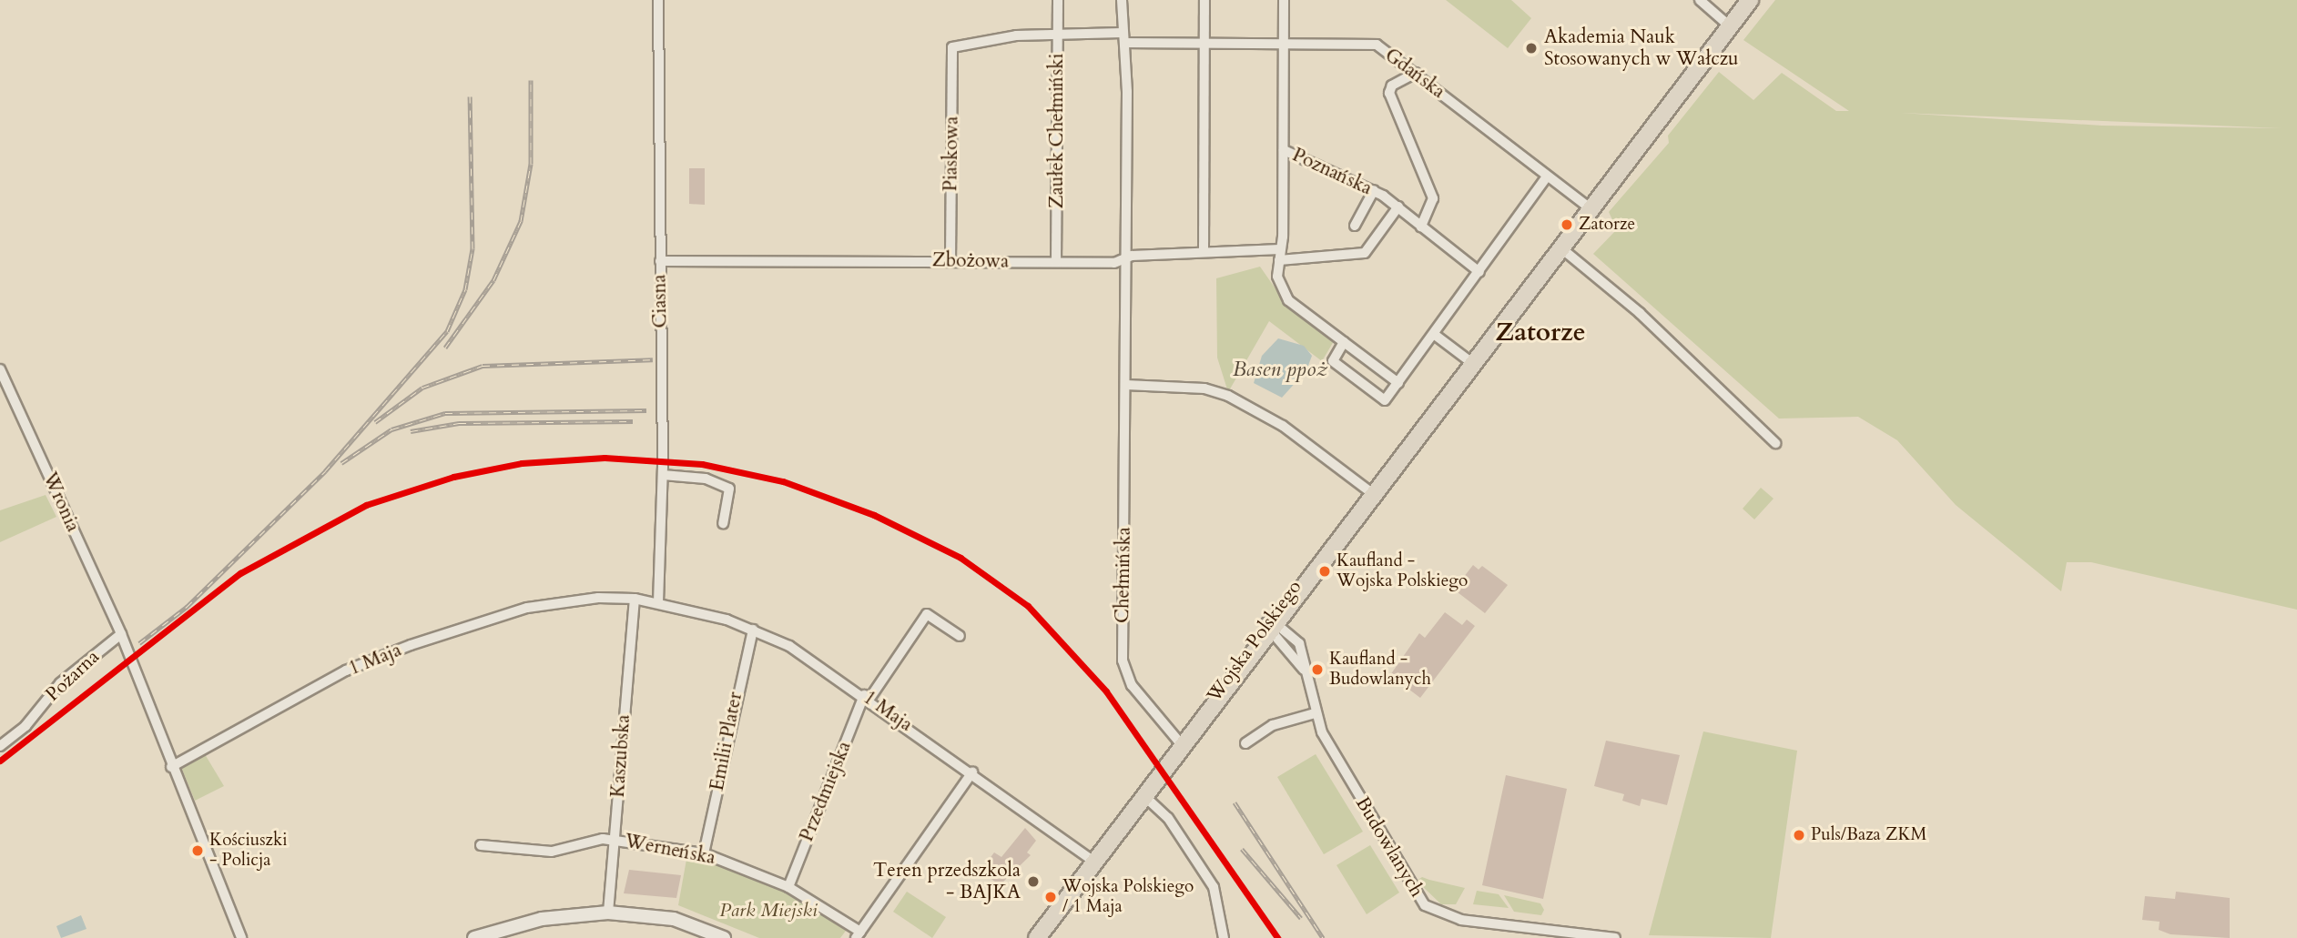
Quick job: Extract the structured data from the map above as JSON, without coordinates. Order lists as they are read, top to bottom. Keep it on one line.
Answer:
{"streets":{"main road":["Wojska Polskiego"],"street":["Gdańska","Zaułek Chełmiński","Piaskowa","Poznańska","Zbożowa","Ciasna","Wronia","Chełmińska","1 Maja","Pożarna","Emilii Plater","Kaszubska","Przedmiejska","Budowlanych","Werneńska"]},"crossings":[["Gdańska","Zaułek Chełmiński"],["Gdańska","Piaskowa"],["Gdańska","Wojska Polskiego"],["Zaułek Chełmiński","Zbożowa"],["Piaskowa","Zbożowa"],["Poznańska","Zbożowa"],["Zbożowa","Ciasna"],["Zbożowa","Chełmińska"],["Ciasna","1 Maja"],["Wronia","1 Maja"],["Wronia","Pożarna"],["Chełmińska","Wojska Polskiego"],["Wojska Polskiego","1 Maja"],["Wojska Polskiego","Budowlanych"],["1 Maja","Emilii Plater"],["1 Maja","Kaszubska"],["1 Maja","Przedmiejska"],["Emilii Plater","Werneńska"],["Kaszubska","Werneńska"],["Przedmiejska","Werneńska"]],"districts":["Zatorze"],"water":["Basen ppoż"],"parks":["Park Miejski"],"places":["Akademia Nauk Stosowanych w Wałczu","Zatorze","Kaufland - Wojska Polskiego","Kaufland - Budowlanych","Puls/Baza ZKM","Kościuszki - Policja","Teren przedszkola - BAJKA","Wojska Polskiego / 1 Maja"]}
